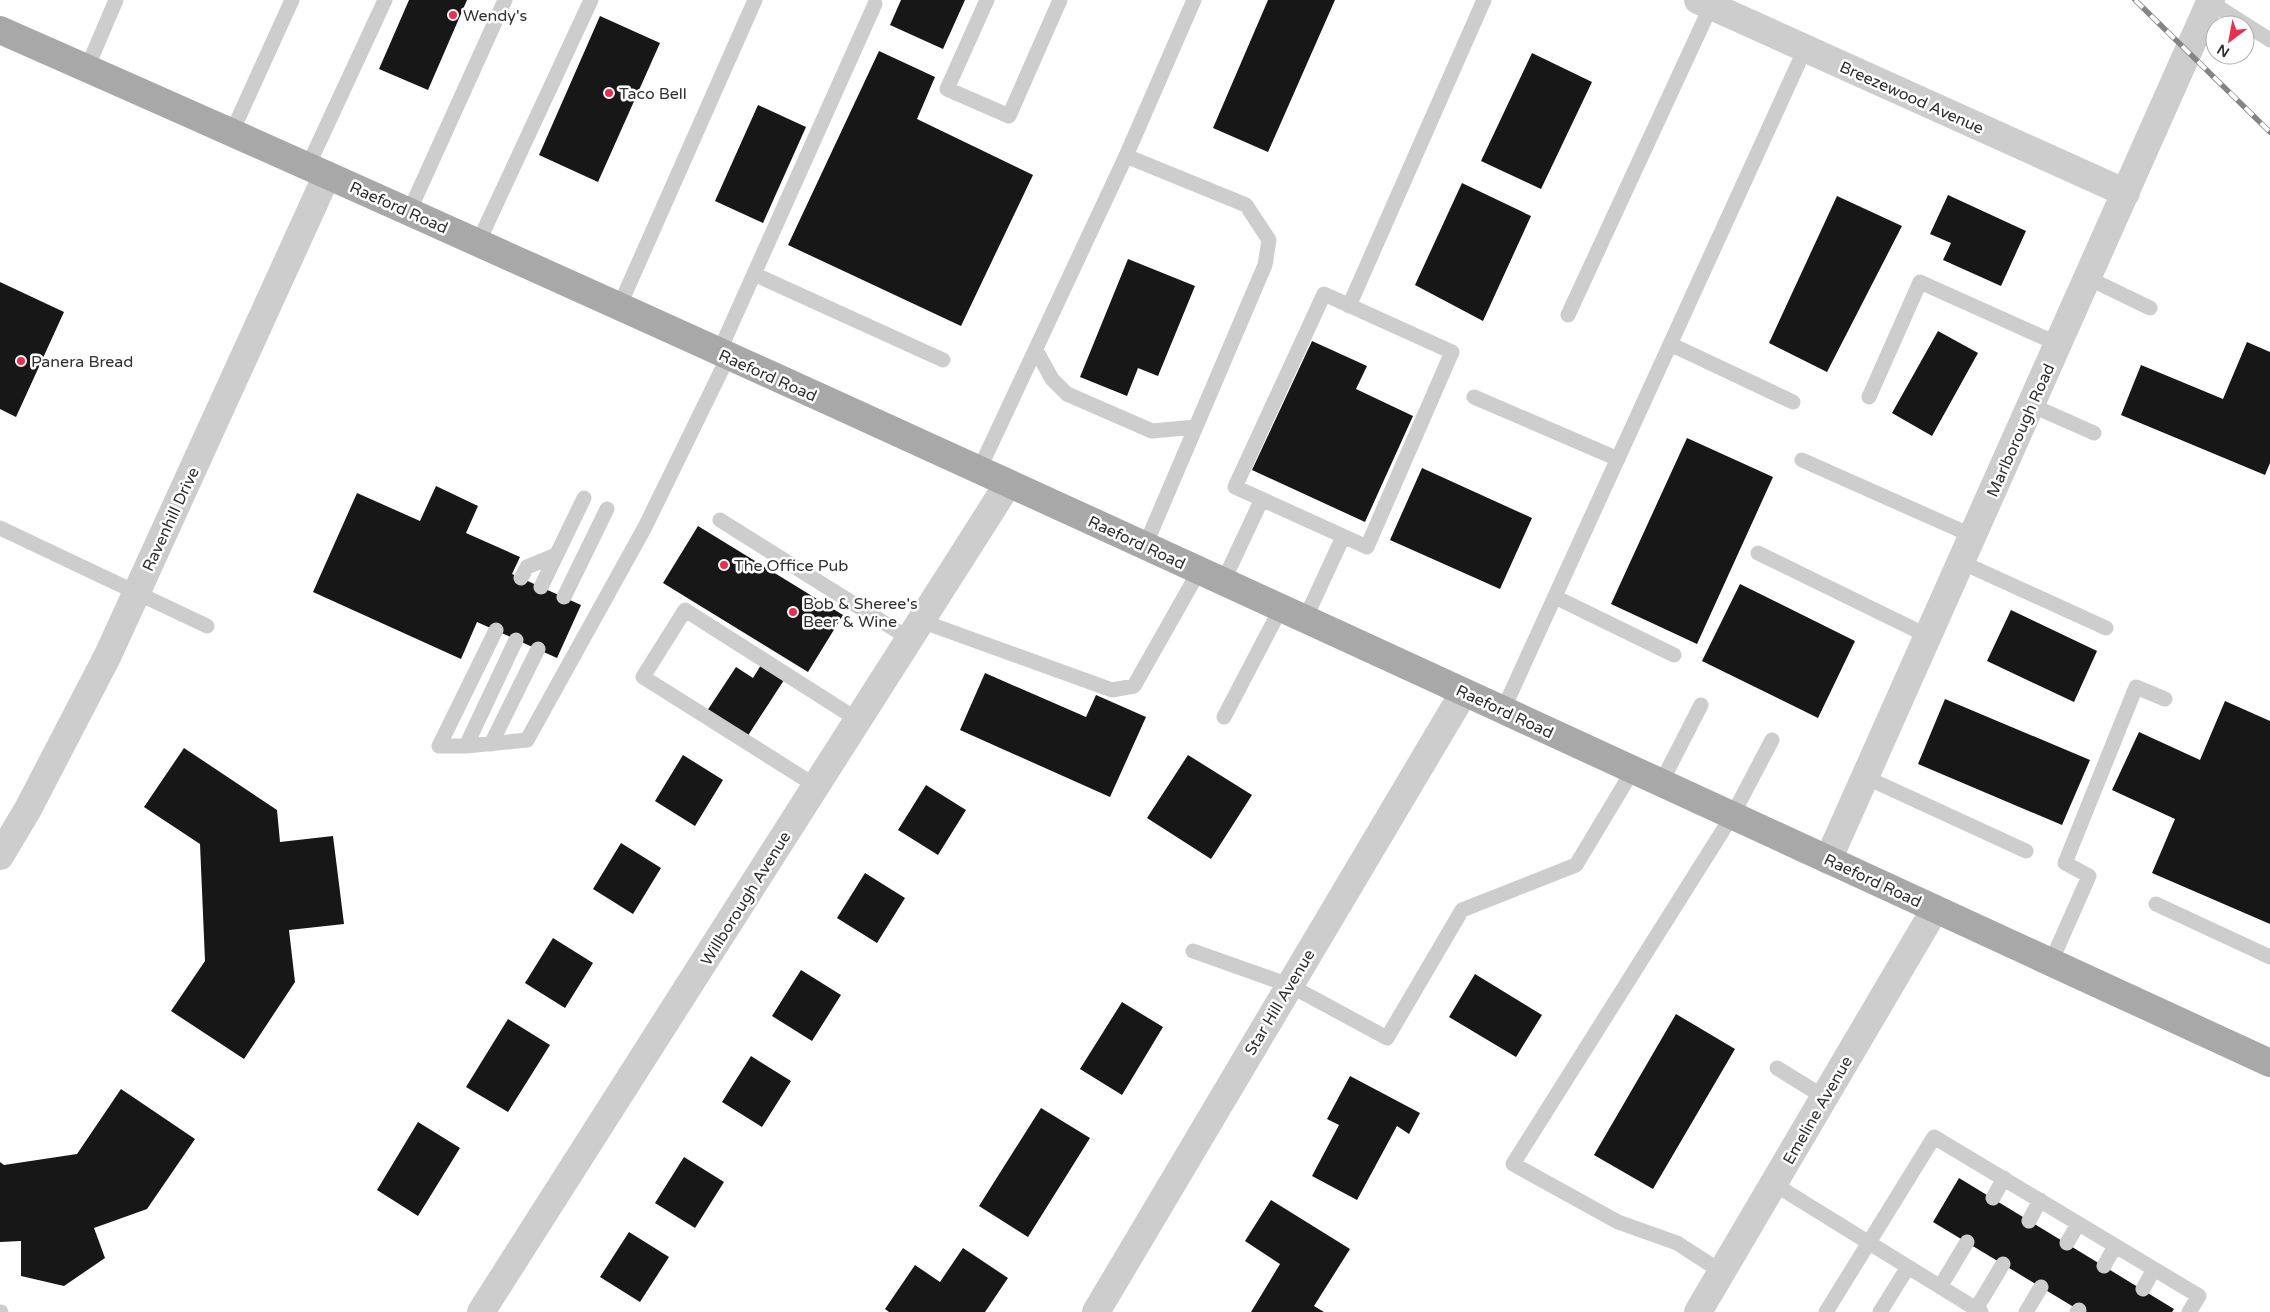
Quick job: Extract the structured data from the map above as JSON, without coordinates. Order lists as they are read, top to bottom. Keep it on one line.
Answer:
{"streets":{"main road":["Raeford Road"],"street":["Breezewood Avenue","Marlborough Road","Ravenhill Drive","Willborough Avenue","Star Hill Avenue","Emeline Avenue"]},"crossings":[["Breezewood Avenue","Marlborough Road"],["Raeford Road","Marlborough Road"],["Raeford Road","Ravenhill Drive"],["Raeford Road","Willborough Avenue"],["Raeford Road","Star Hill Avenue"],["Raeford Road","Emeline Avenue"]],"places":["Wendy's","Taco Bell","Panera Bread","The Office Pub","Bob & Sheree's Beer & Wine"],"north":"bottom left"}
